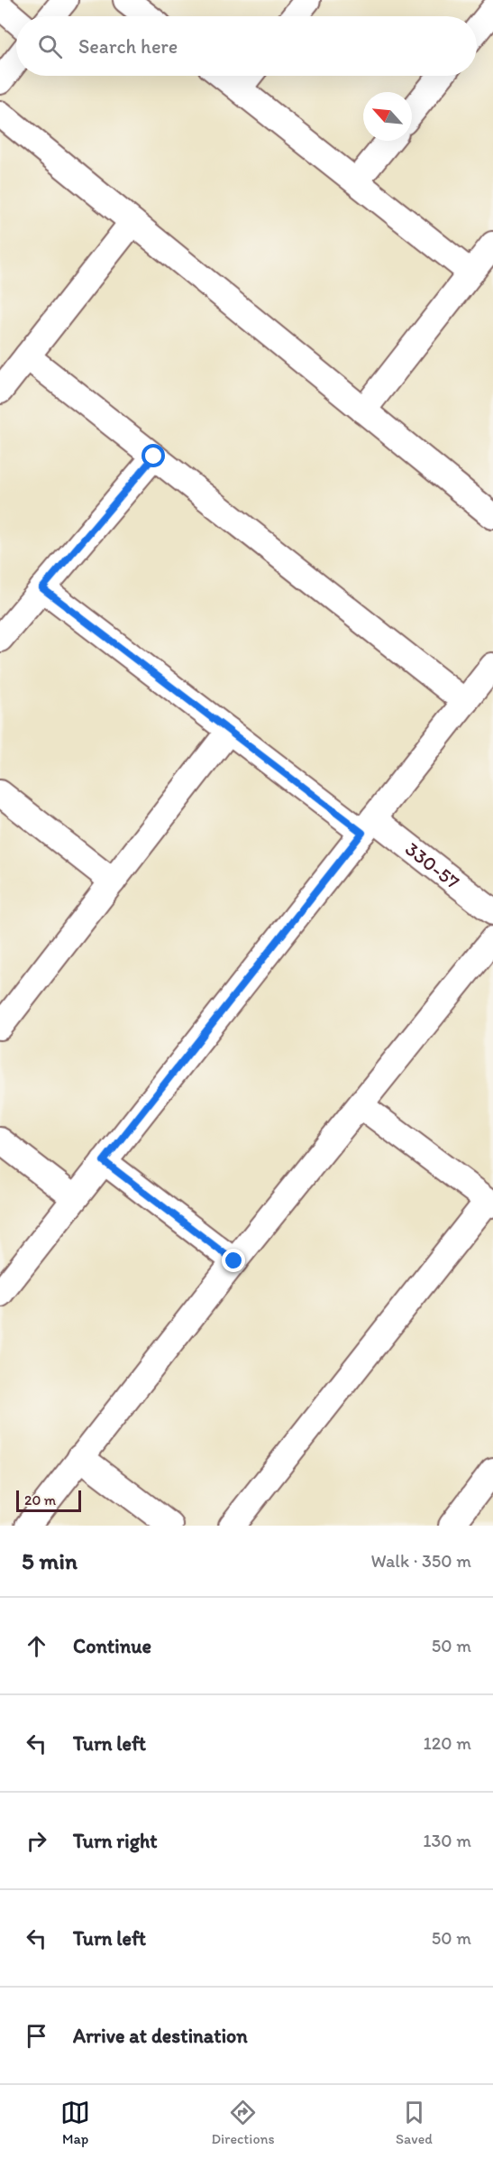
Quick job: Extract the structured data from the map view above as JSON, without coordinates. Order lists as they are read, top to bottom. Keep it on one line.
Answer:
{"streets":{"street":["330-57"]},"scale_bar":"20 m","north":"top left","page":{"search":"Search here","scale":"20 m","heading":["5 min","Walk · 350 m"],"list":[["Continue","50 m"],["Turn left","120 m"],["Turn right","130 m"],["Turn left","50 m"],"Arrive at destination"],"nav":["Map","Directions","Saved"]}}
